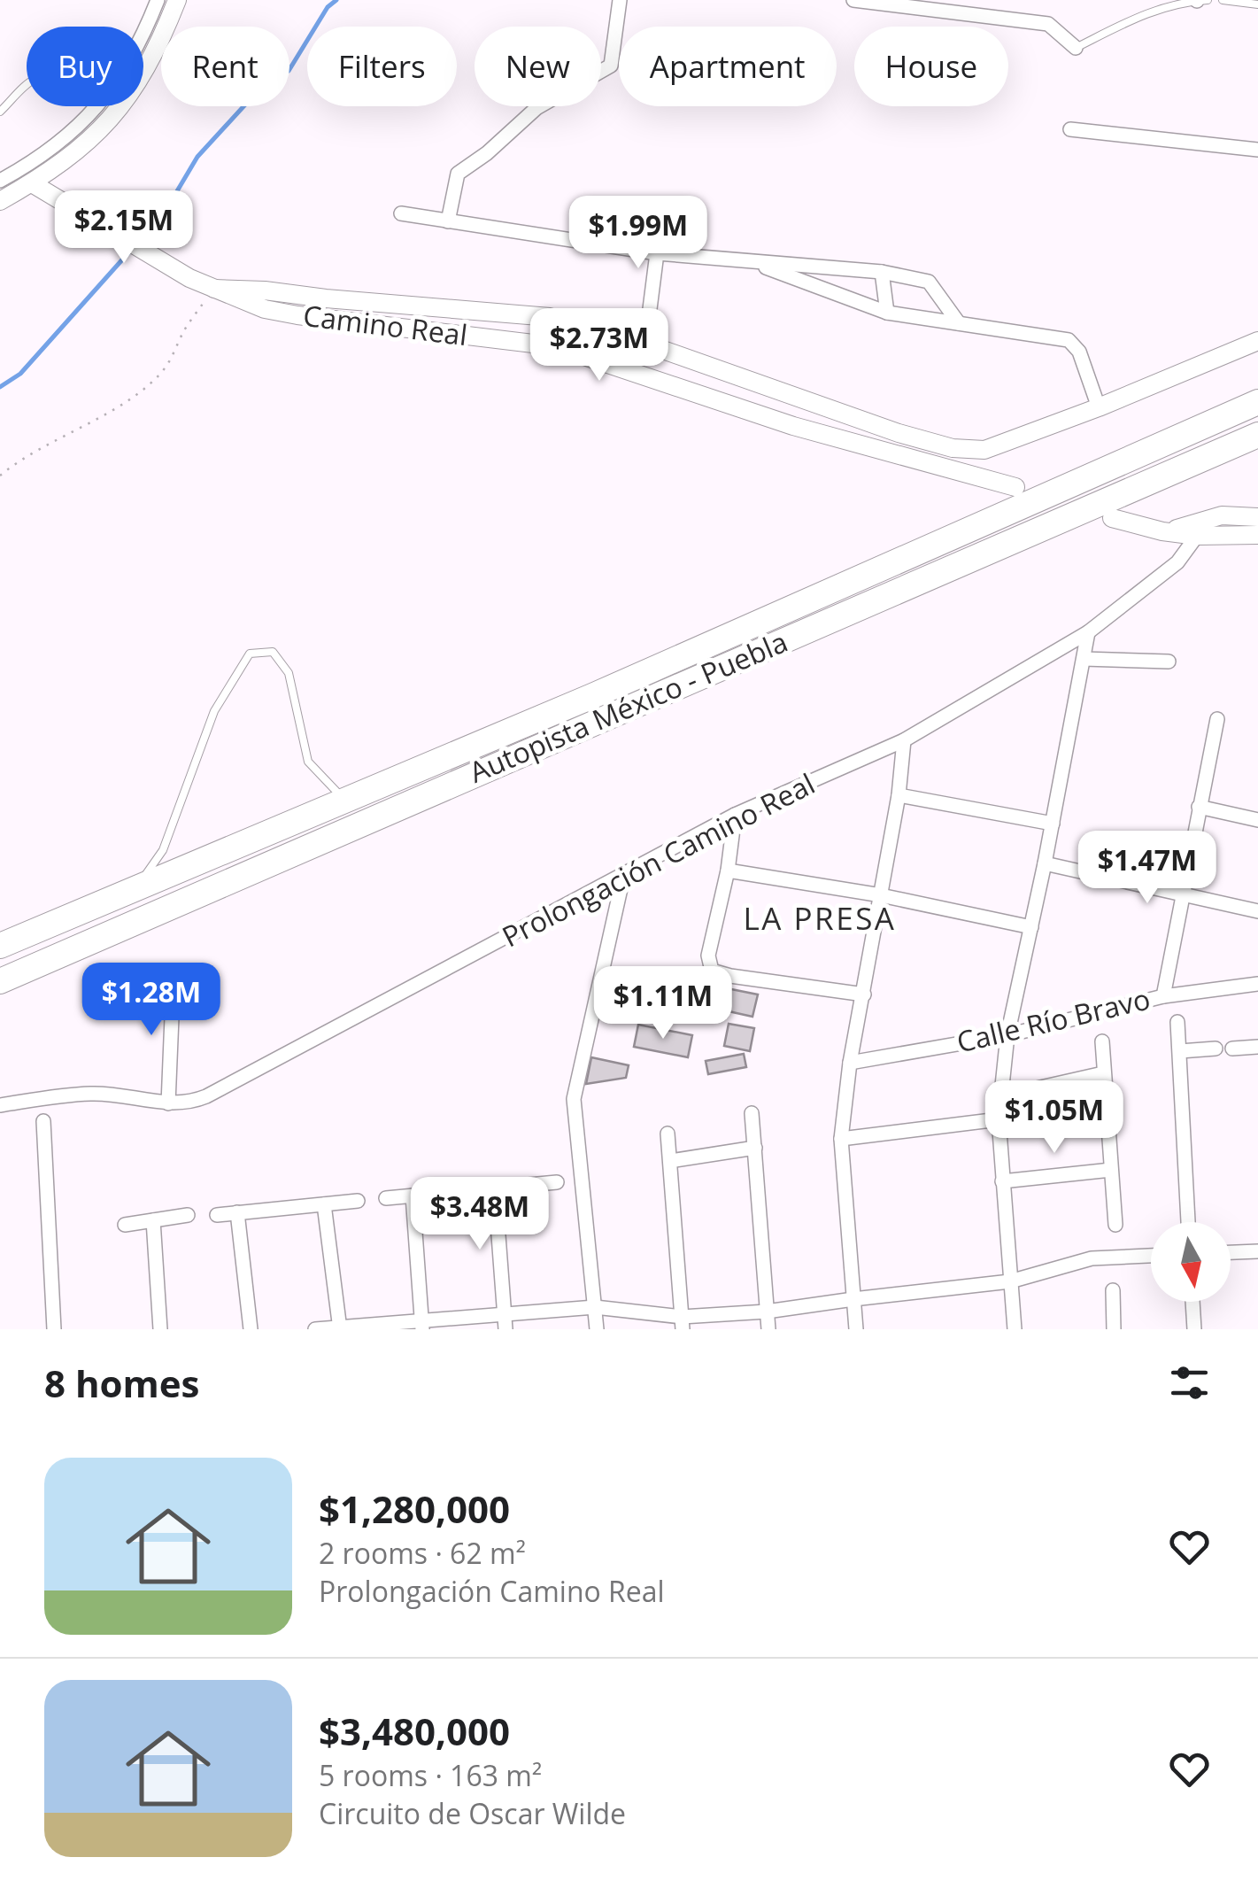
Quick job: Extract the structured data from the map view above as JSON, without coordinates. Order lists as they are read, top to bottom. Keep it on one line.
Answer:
{"streets":{"highway":["Autopista México - Puebla"],"street":["Camino Real","Prolongación Camino Real","Calle Río Bravo"]},"districts":["LA PRESA"],"north":"bottom","page":{"chip":["Buy","Rent","Filters","New","Apartment","House"],"price":["$2.15M","$1.99M","$2.73M","$1.47M","$1.28M","$1.11M","$1.05M","$3.48M"],"heading":"8 homes","list":[{"name":"$1,280,000","note":"2 rooms · 62 m² · Prolongación Camino Real"},{"name":"$3,480,000","note":"5 rooms · 163 m² · Circuito de Oscar Wilde"}]}}
